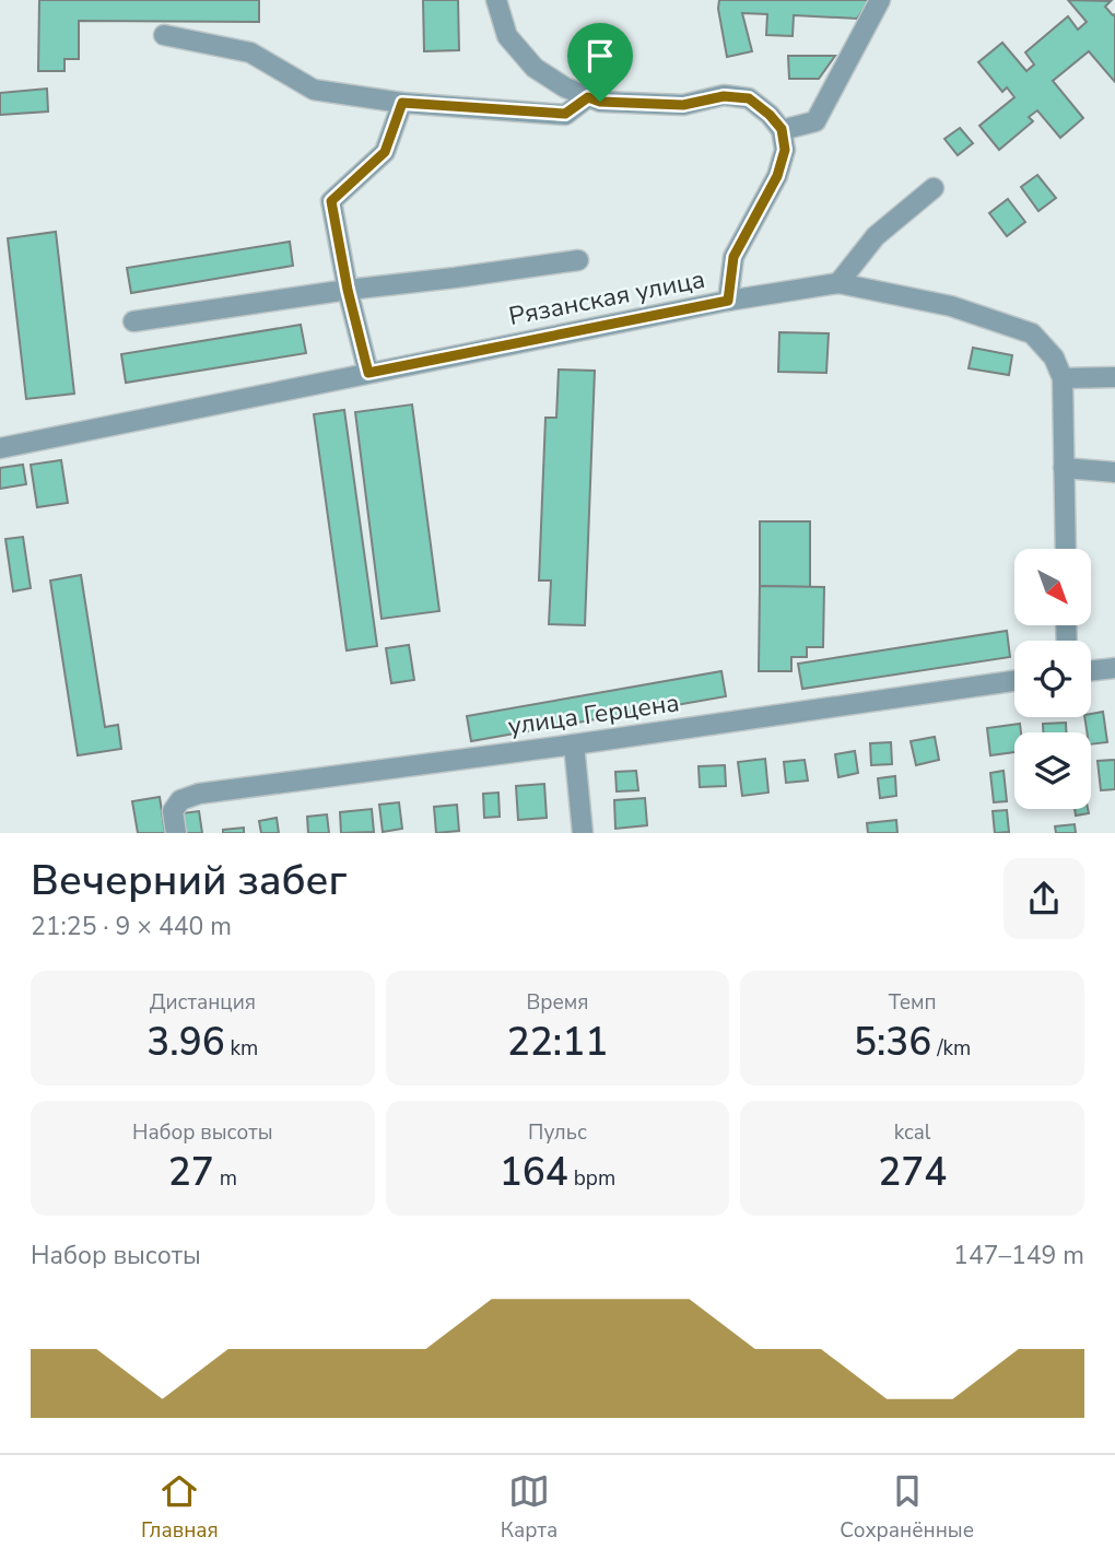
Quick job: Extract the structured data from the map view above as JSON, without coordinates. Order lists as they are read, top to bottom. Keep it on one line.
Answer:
{"streets":{"street":["Рязанская улица","улица Герцена"]},"north":"bottom right","page":{"heading":["Вечерний забег","21:25 · 9 × 440 m"],"stats":[["Дистанция","3.96 km"],["Время","22:11"],["Темп","5:36 /km"],["Набор высоты","27 m"],["Пульс","164 bpm"],["kcal","274"]],"chart":["Набор высоты","147–149 m"],"tabs":["Главная","Карта","Сохранённые"]}}
